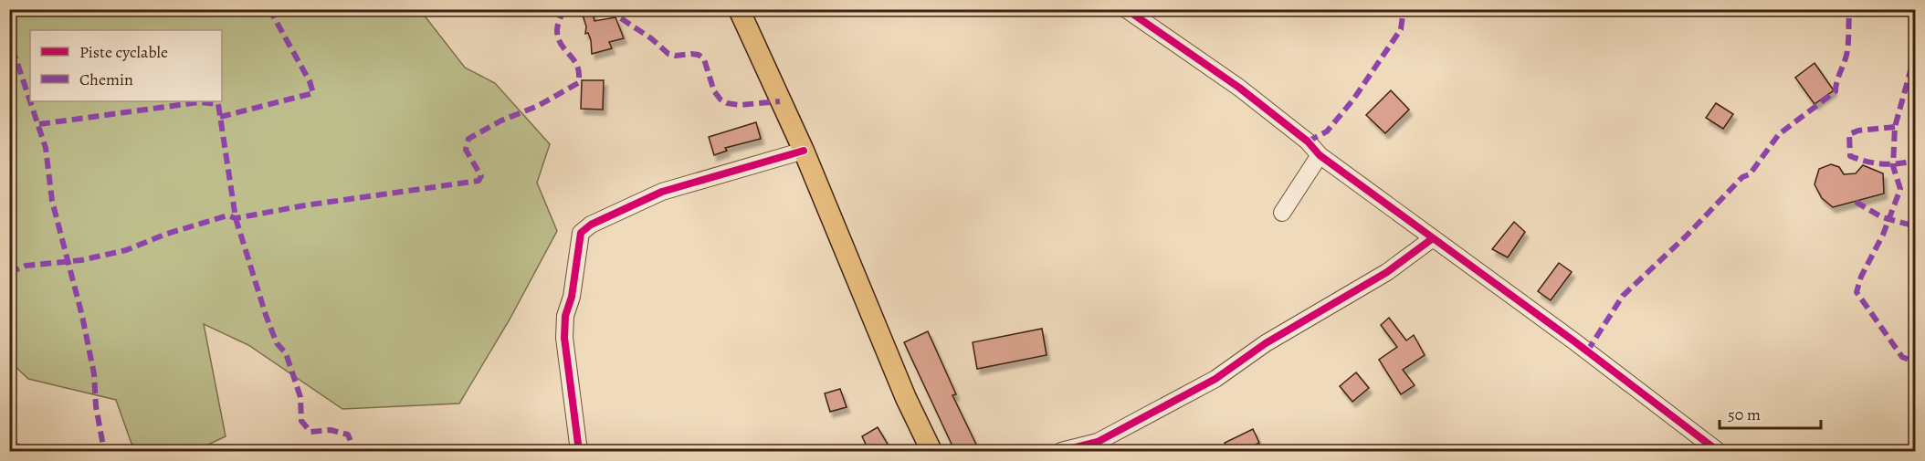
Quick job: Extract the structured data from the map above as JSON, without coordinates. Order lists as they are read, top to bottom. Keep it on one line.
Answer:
{"legend":["Piste cyclable","Chemin"],"scale_bar":"50 m"}
